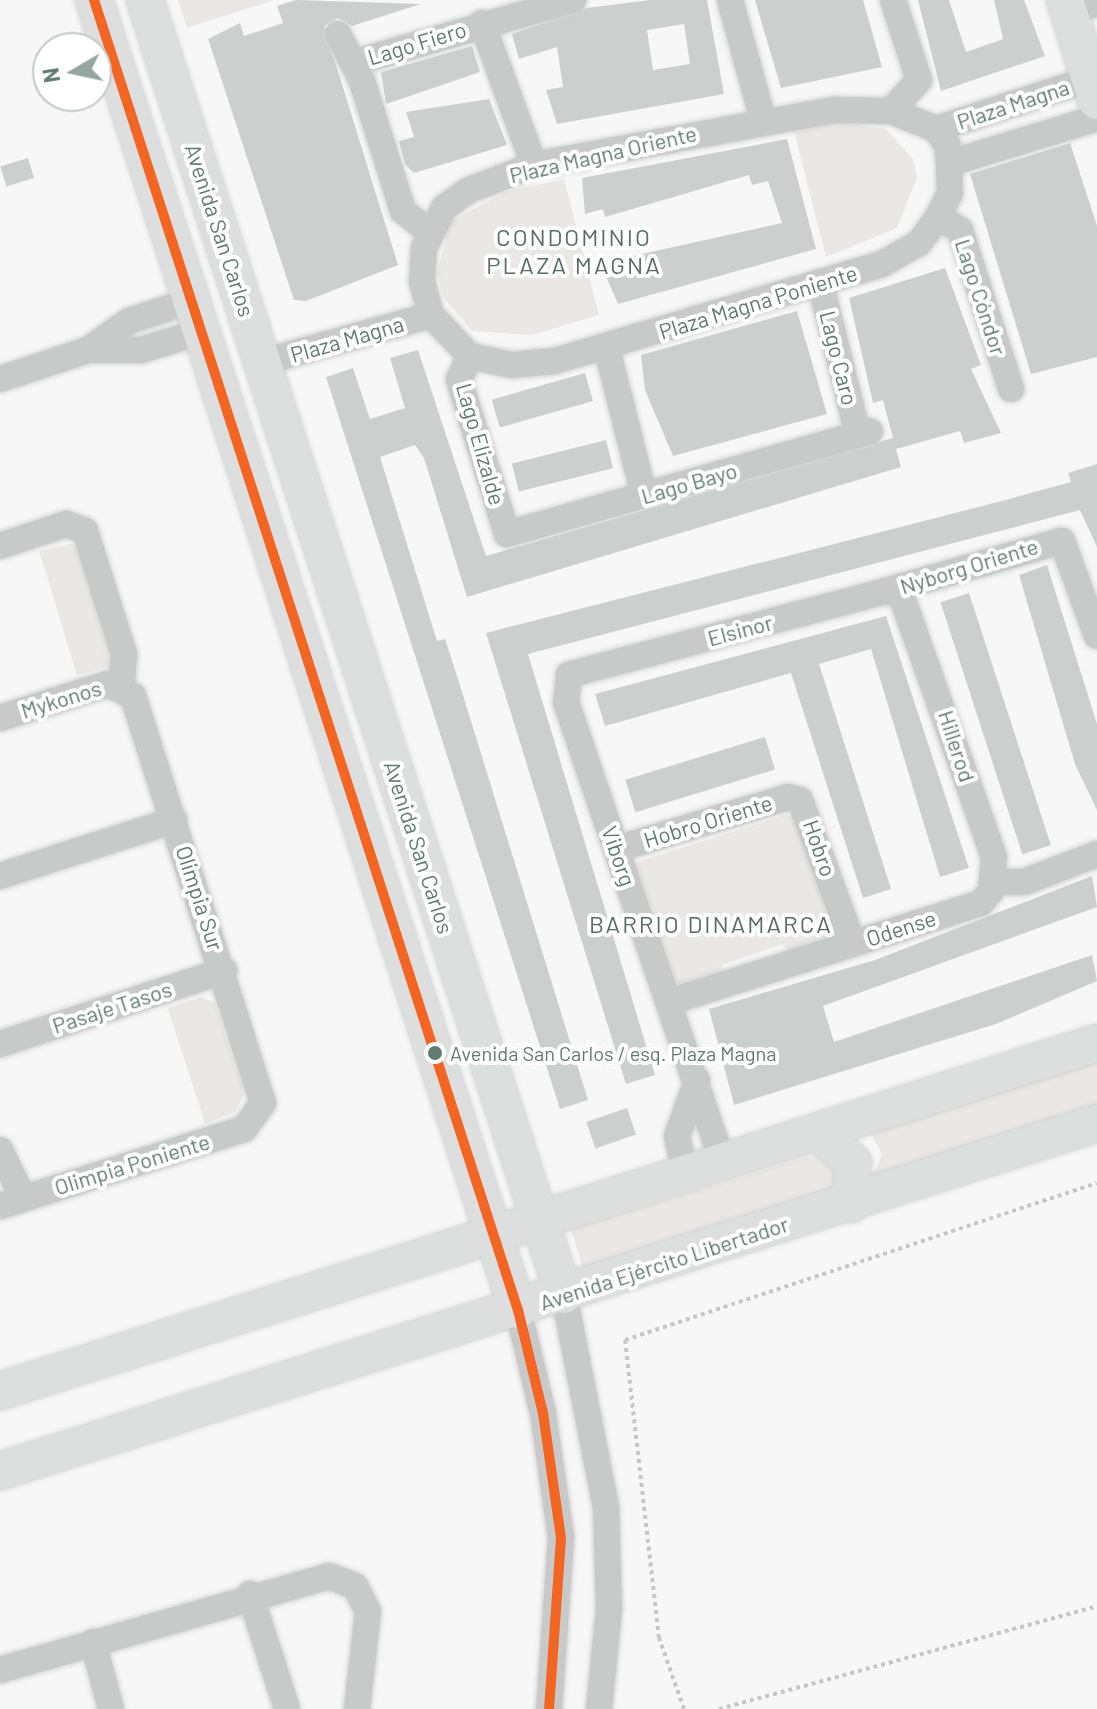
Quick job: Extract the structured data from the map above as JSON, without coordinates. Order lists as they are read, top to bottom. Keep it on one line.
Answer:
{"streets":{"main road":["Avenida San Carlos","Avenida Ejército Libertador"],"street":["Lago Fiero","Plaza Magna","Plaza Magna Oriente","Lago Cóndor","Plaza Magna Poniente","Lago Caro","Lago Elizalde","Lago Bayo","Nyborg Oriente","Elsinor","Mykonos","Hillerod","Hobro Oriente","Hobro","Viborg","Olimpia Sur","Odense","Pasaje Tasos","Olimpia Poniente"]},"crossings":[["Plaza Magna","Plaza Magna Oriente"],["Plaza Magna","Avenida San Carlos"],["Plaza Magna","Plaza Magna Poniente"],["Plaza Magna Oriente","Plaza Magna Poniente"],["Avenida San Carlos","Avenida Ejército Libertador"],["Lago Cóndor","Plaza Magna Poniente"],["Plaza Magna Poniente","Lago Caro"],["Plaza Magna Poniente","Lago Elizalde"],["Lago Caro","Lago Bayo"],["Lago Elizalde","Lago Bayo"],["Nyborg Oriente","Elsinor"],["Nyborg Oriente","Hillerod"],["Elsinor","Hillerod"],["Elsinor","Viborg"],["Mykonos","Olimpia Sur"],["Hillerod","Odense"],["Hobro Oriente","Hobro"],["Hobro Oriente","Viborg"],["Hobro","Odense"],["Viborg","Odense"],["Olimpia Sur","Pasaje Tasos"],["Olimpia Sur","Olimpia Poniente"]],"districts":["CONDOMINIO PLAZA MAGNA","BARRIO DINAMARCA"],"places":["Avenida San Carlos / esq. Plaza Magna"],"north":"left"}
